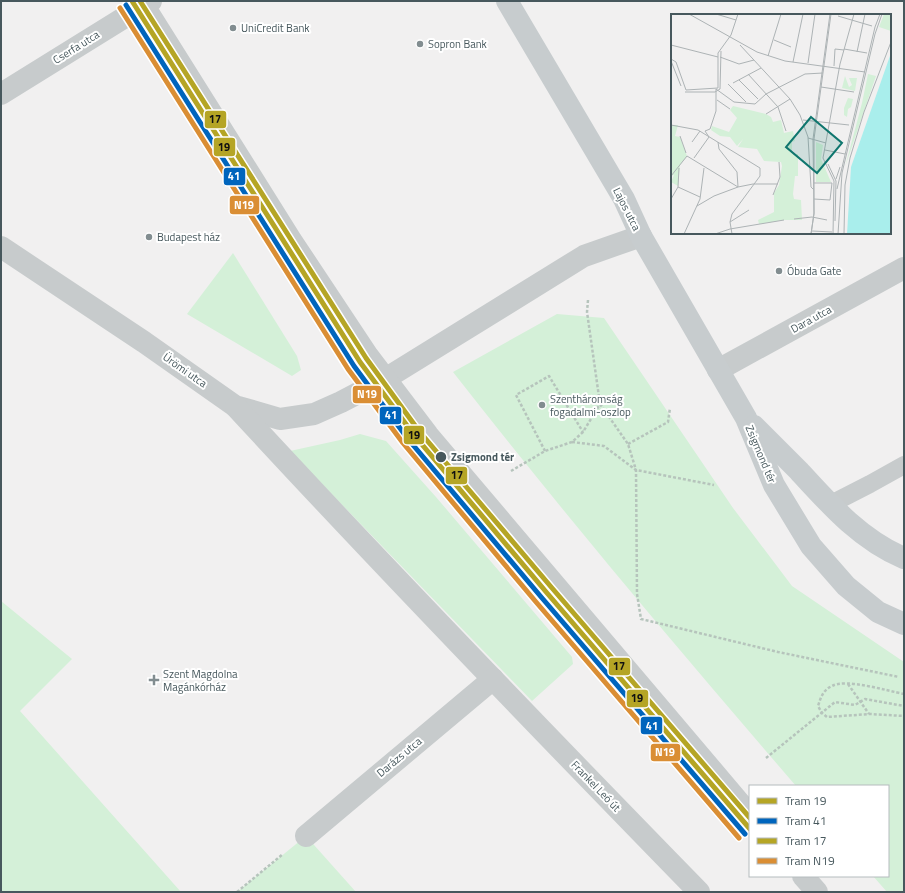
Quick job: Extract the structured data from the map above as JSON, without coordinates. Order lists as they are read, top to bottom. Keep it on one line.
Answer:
{"streets":{"main road":["Lajos utca","Zsigmond tér"],"street":["Cserfa utca","Dara utca","Ürömi utca","Darázs utca","Frankel Leó út"]},"crossings":[["Lajos utca","Dara utca"],["Lajos utca","Zsigmond tér"],["Darázs utca","Frankel Leó út"]],"places":{"other":["UniCredit Bank","Sopron Bank","Budapest ház","Óbuda Gate","Szentháromság fogadalmi-oszlop","Zsigmond tér"],"health":["Szent Magdolna Magánkórház"]},"lines":["tram line 19","tram line 17","tram line 41","tram line N19"],"legend":["Tram 19","Tram 41","Tram 17","Tram N19"]}
